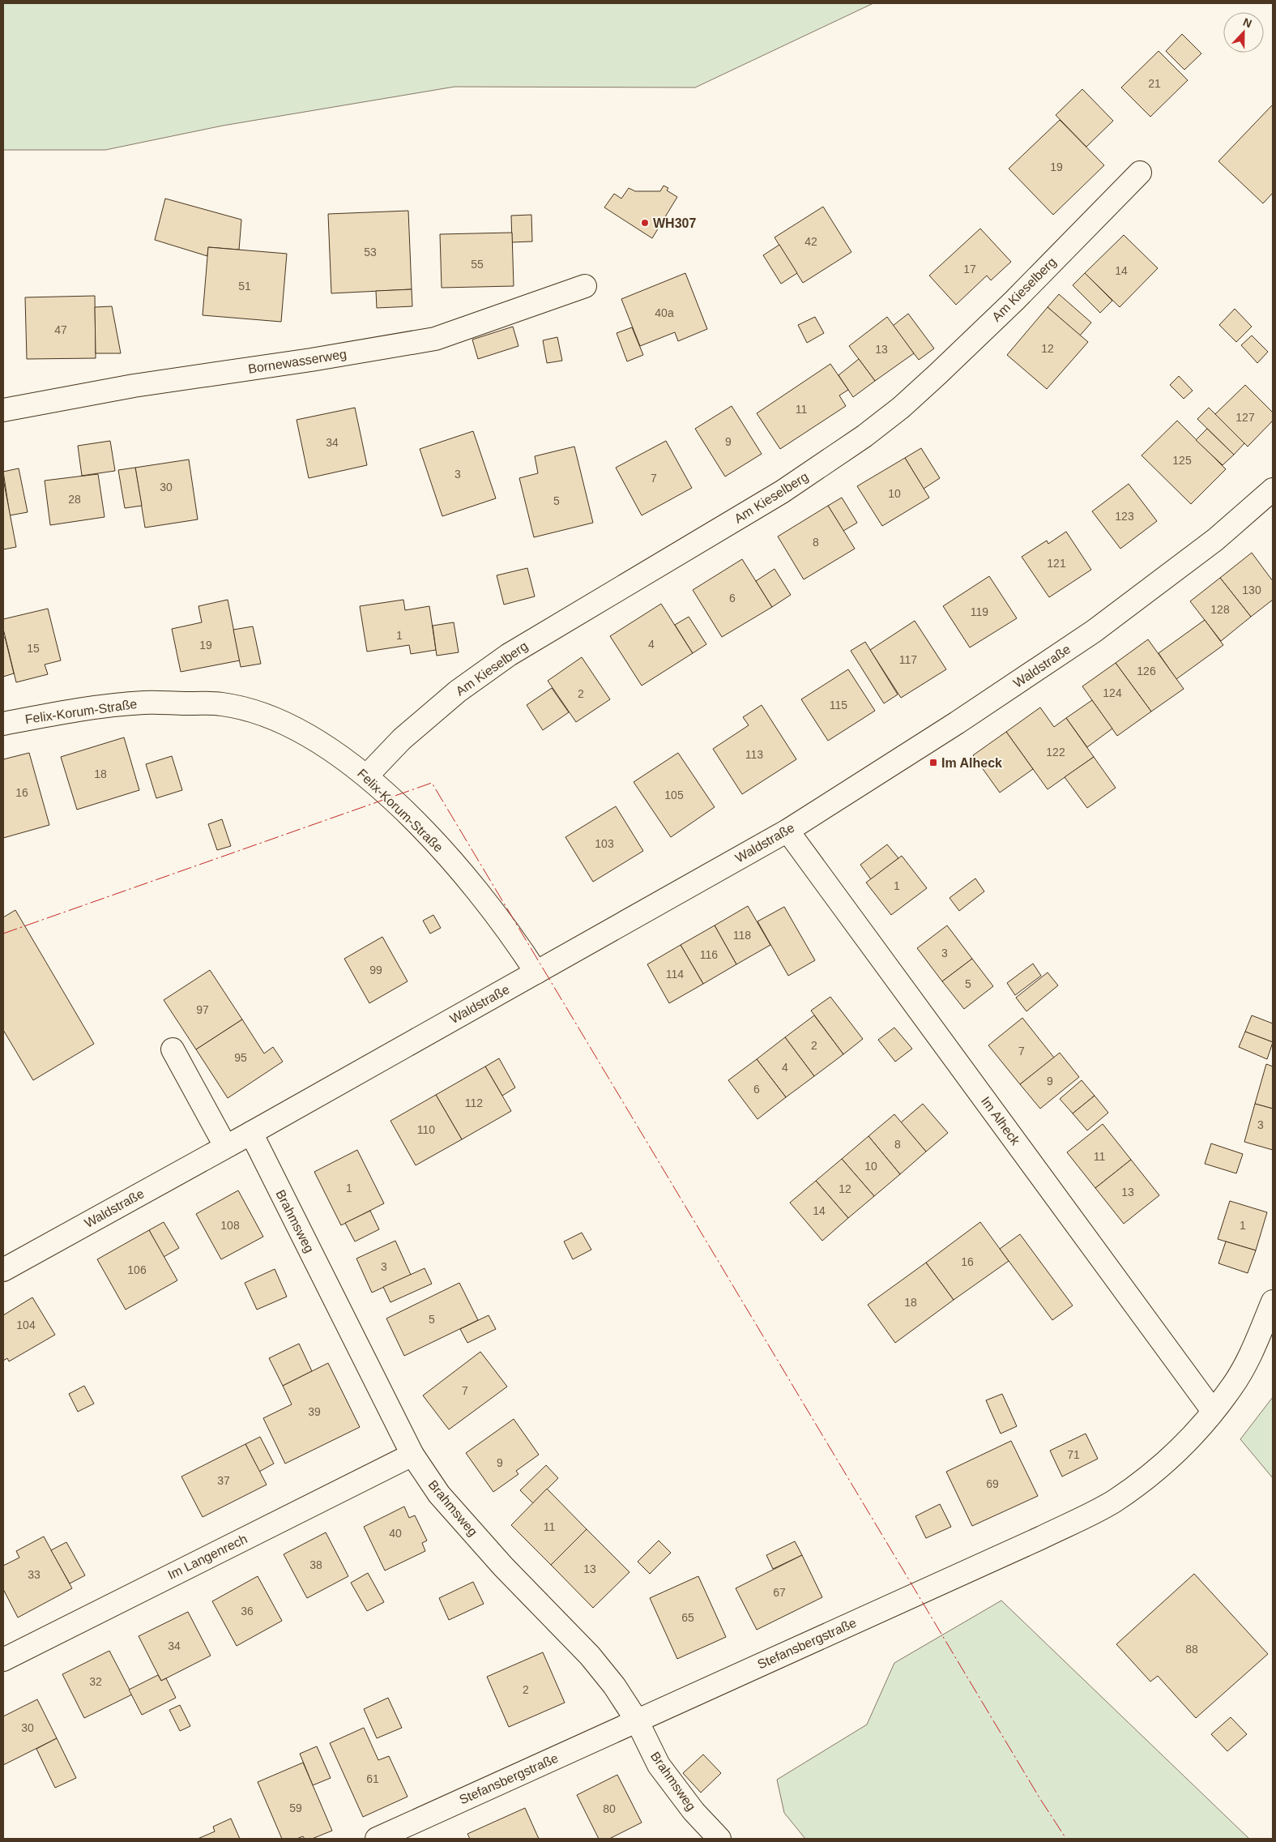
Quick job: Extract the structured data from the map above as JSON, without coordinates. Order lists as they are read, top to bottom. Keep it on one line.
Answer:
{"streets":{"street":["Am Kieselberg","Bornewasserweg","Waldstraße","Felix-Korum-Straße","Im Alheck","Brahmsweg","Im Langenrech","Stefansbergstraße"]},"crossings":[["Am Kieselberg","Felix-Korum-Straße"],["Waldstraße","Felix-Korum-Straße"],["Waldstraße","Im Alheck"],["Waldstraße","Brahmsweg"],["Im Alheck","Stefansbergstraße"],["Brahmsweg","Im Langenrech"],["Brahmsweg","Stefansbergstraße"]],"places":{"other":["WH307"],"transit":["Im Alheck"]},"house_numbers":["21","19","42","53","55","17","14","51","40a","47","12","13","11","127","9","34","125","3","7","30","10","28","5","123","8","121","130","6","128","119","1","4","19","15","117","126","124","2","115","122","113","18","16","105","103","1","118","3","116","99","114","5","97","2","7","95","4","9","6","112","3","110","8","11","10","1","12","13","14","108","1","16","3","106","18","5","104","7","39","71","9","37","69","11","40","38","13","33","67","36","65","34","88","32","2","30","61","59","80"],"north":"top"}
